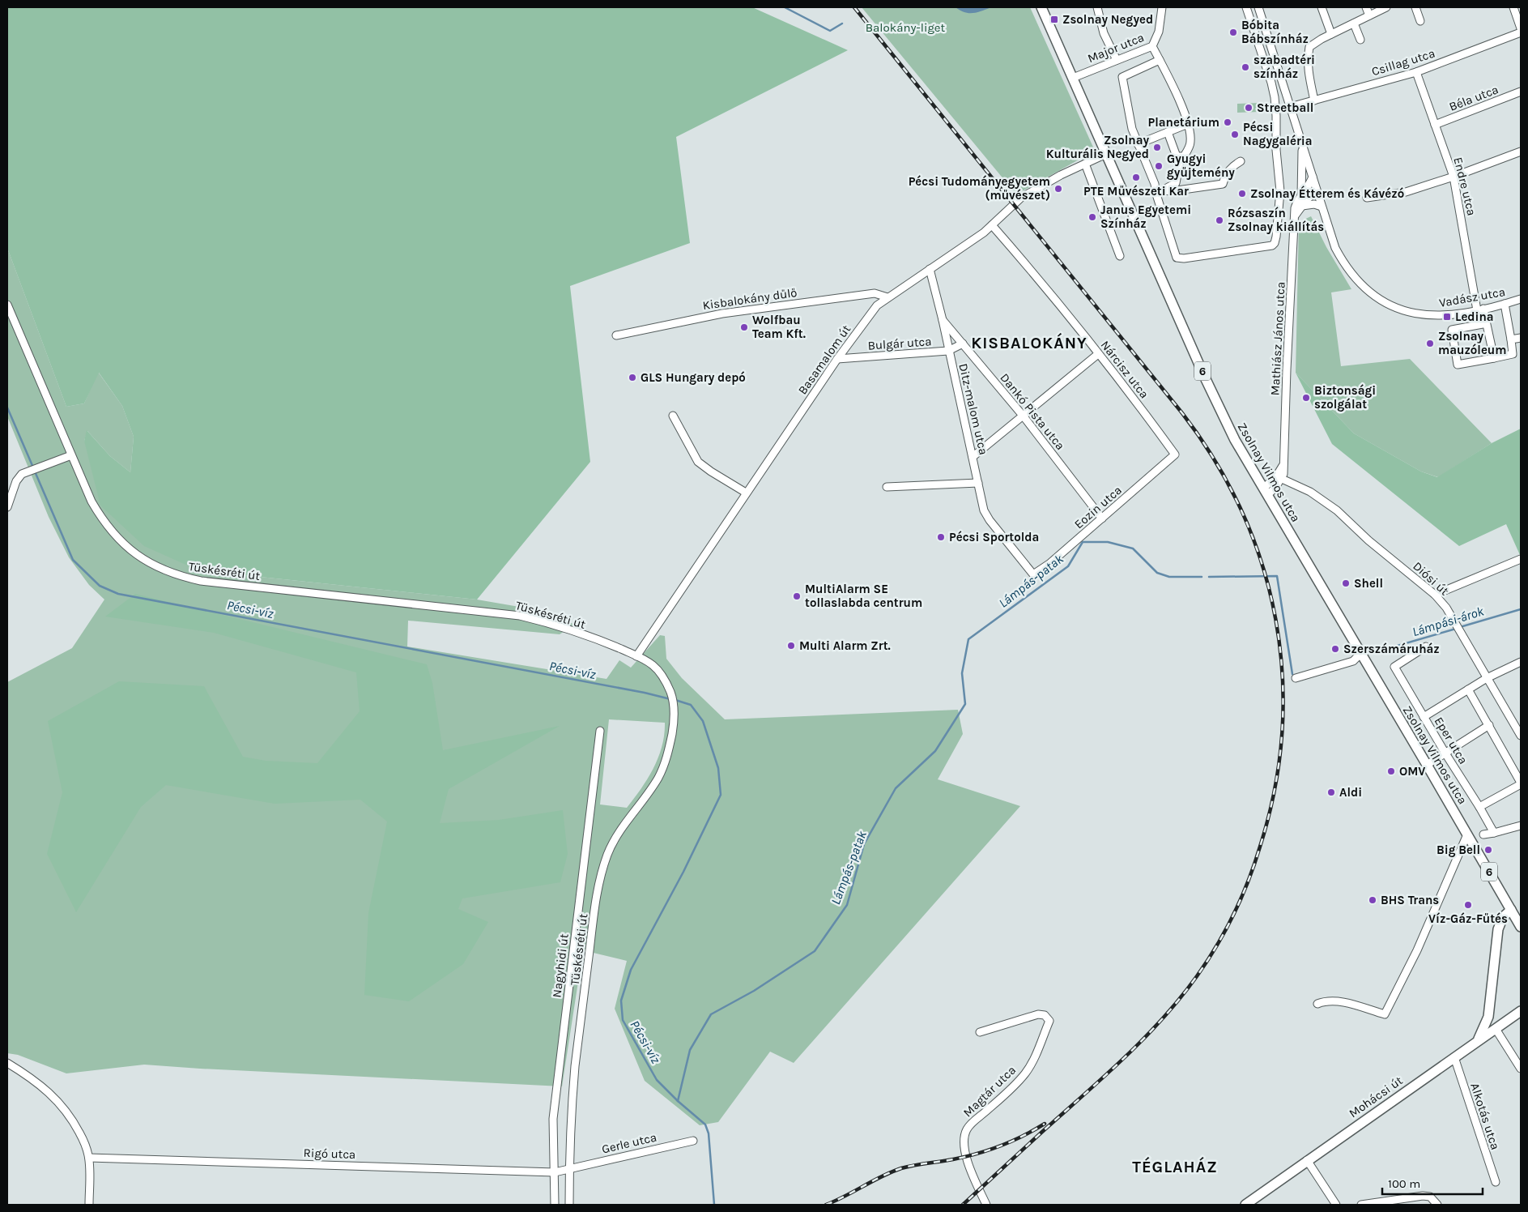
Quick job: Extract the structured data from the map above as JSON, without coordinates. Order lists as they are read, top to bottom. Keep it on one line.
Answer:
{"streets":{"main road":["6","Zsolnay Vilmos utca","Mohácsi út"],"street":["Major utca","Csillag utca","Béla utca","Endre utca","Vadász utca","Kisbalokány dűlő","Mathiász János utca","Bulgár utca","Basamalom út","Nárcisz utca","Ditz-malom utca","Dankó Pista utca","Eozin utca","Tüskésréti út","Diósi út","Eper utca","Nagyhidi út","Magtár utca","Alkotás utca","Gerle utca","Rigó utca"]},"crossings":[["Major utca","Zsolnay Vilmos utca"],["Csillag utca","Endre utca"],["Csillag utca","Vadász utca"],["Béla utca","Endre utca"],["Endre utca","Vadász utca"],["Vadász utca","Mathiász János utca"],["Kisbalokány dűlő","Basamalom út"],["Mathiász János utca","Diósi út"],["Bulgár utca","Basamalom út"],["Bulgár utca","Ditz-malom utca"],["Bulgár utca","Dankó Pista utca"],["Basamalom út","Nárcisz utca"],["Basamalom út","Ditz-malom utca"],["Basamalom út","Zsolnay Vilmos utca"],["Basamalom út","Tüskésréti út"],["Nárcisz utca","Eozin utca"],["Ditz-malom utca","Dankó Pista utca"],["Ditz-malom utca","Eozin utca"],["Dankó Pista utca","Eozin utca"],["Tüskésréti út","Gerle utca"],["Tüskésréti út","Rigó utca"],["Nagyhidi út","Rigó utca"],["Mohácsi út","Alkotás utca"],["Gerle utca","Rigó utca"]],"districts":["KISBALOKÁNY","TÉGLAHÁZ"],"water":["Lámpás-patak","Pécsi-víz","Lámpási-árok"],"parks":["Balokány-liget"],"places":{"transit":["Zsolnay Negyed","Ledina"],"other":["Bóbita Bábszínház","szabadtéri színház","Streetball","Planetárium","Pécsi Nagygaléria","Zsolnay Kulturális Negyed","Gyugyi gyűjtemény","PTE Művészeti Kar","Pécsi Tudományegyetem (művészet)","Zsolnay Étterem és Kávézó","Janus Egyetemi Színház","Rózsaszín Zsolnay kiállítás","Wolfbau Team Kft.","Zsolnay mauzóleum","GLS Hungary depó","Biztonsági szolgálat","Pécsi Sportolda","Shell","MultiAlarm SE tollaslabda centrum","Multi Alarm Zrt.","Szerszámáruház","OMV","Aldi","Big Bell","BHS Trans","Víz-Gáz-Fűtés"]},"scale_bar":"100 m"}
